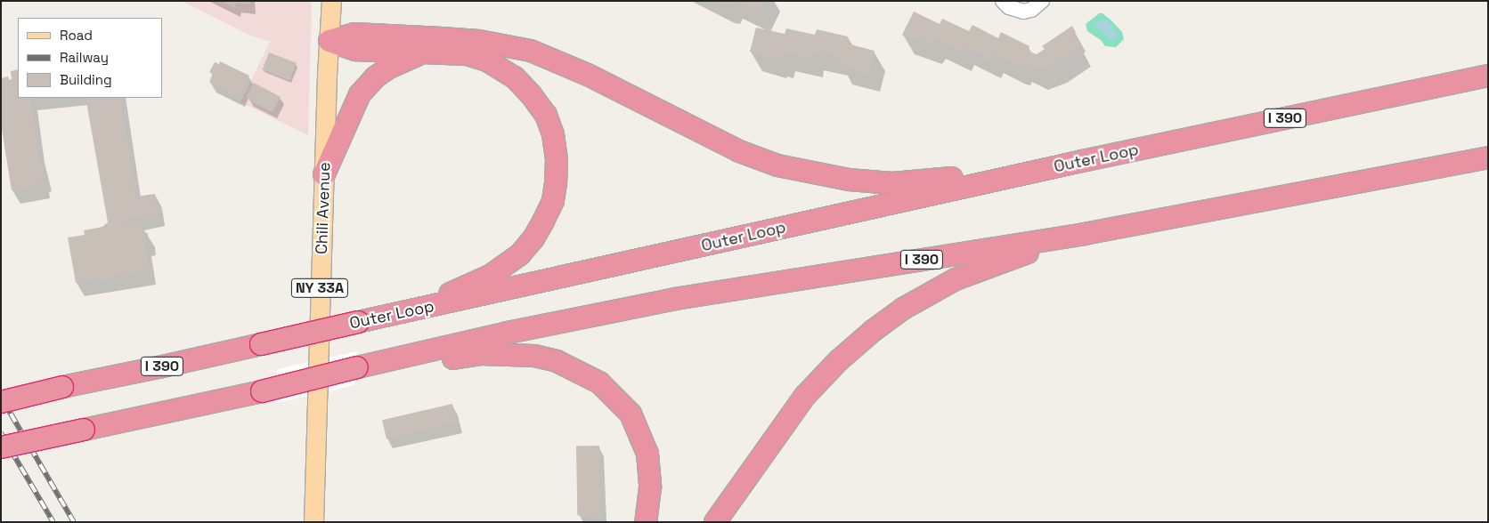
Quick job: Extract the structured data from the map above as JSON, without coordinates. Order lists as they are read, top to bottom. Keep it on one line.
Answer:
{"streets":{"highway":["I 390","Outer Loop"],"main road":["Chili Avenue","NY 33A"]},"legend":["Road","Railway","Building"]}
